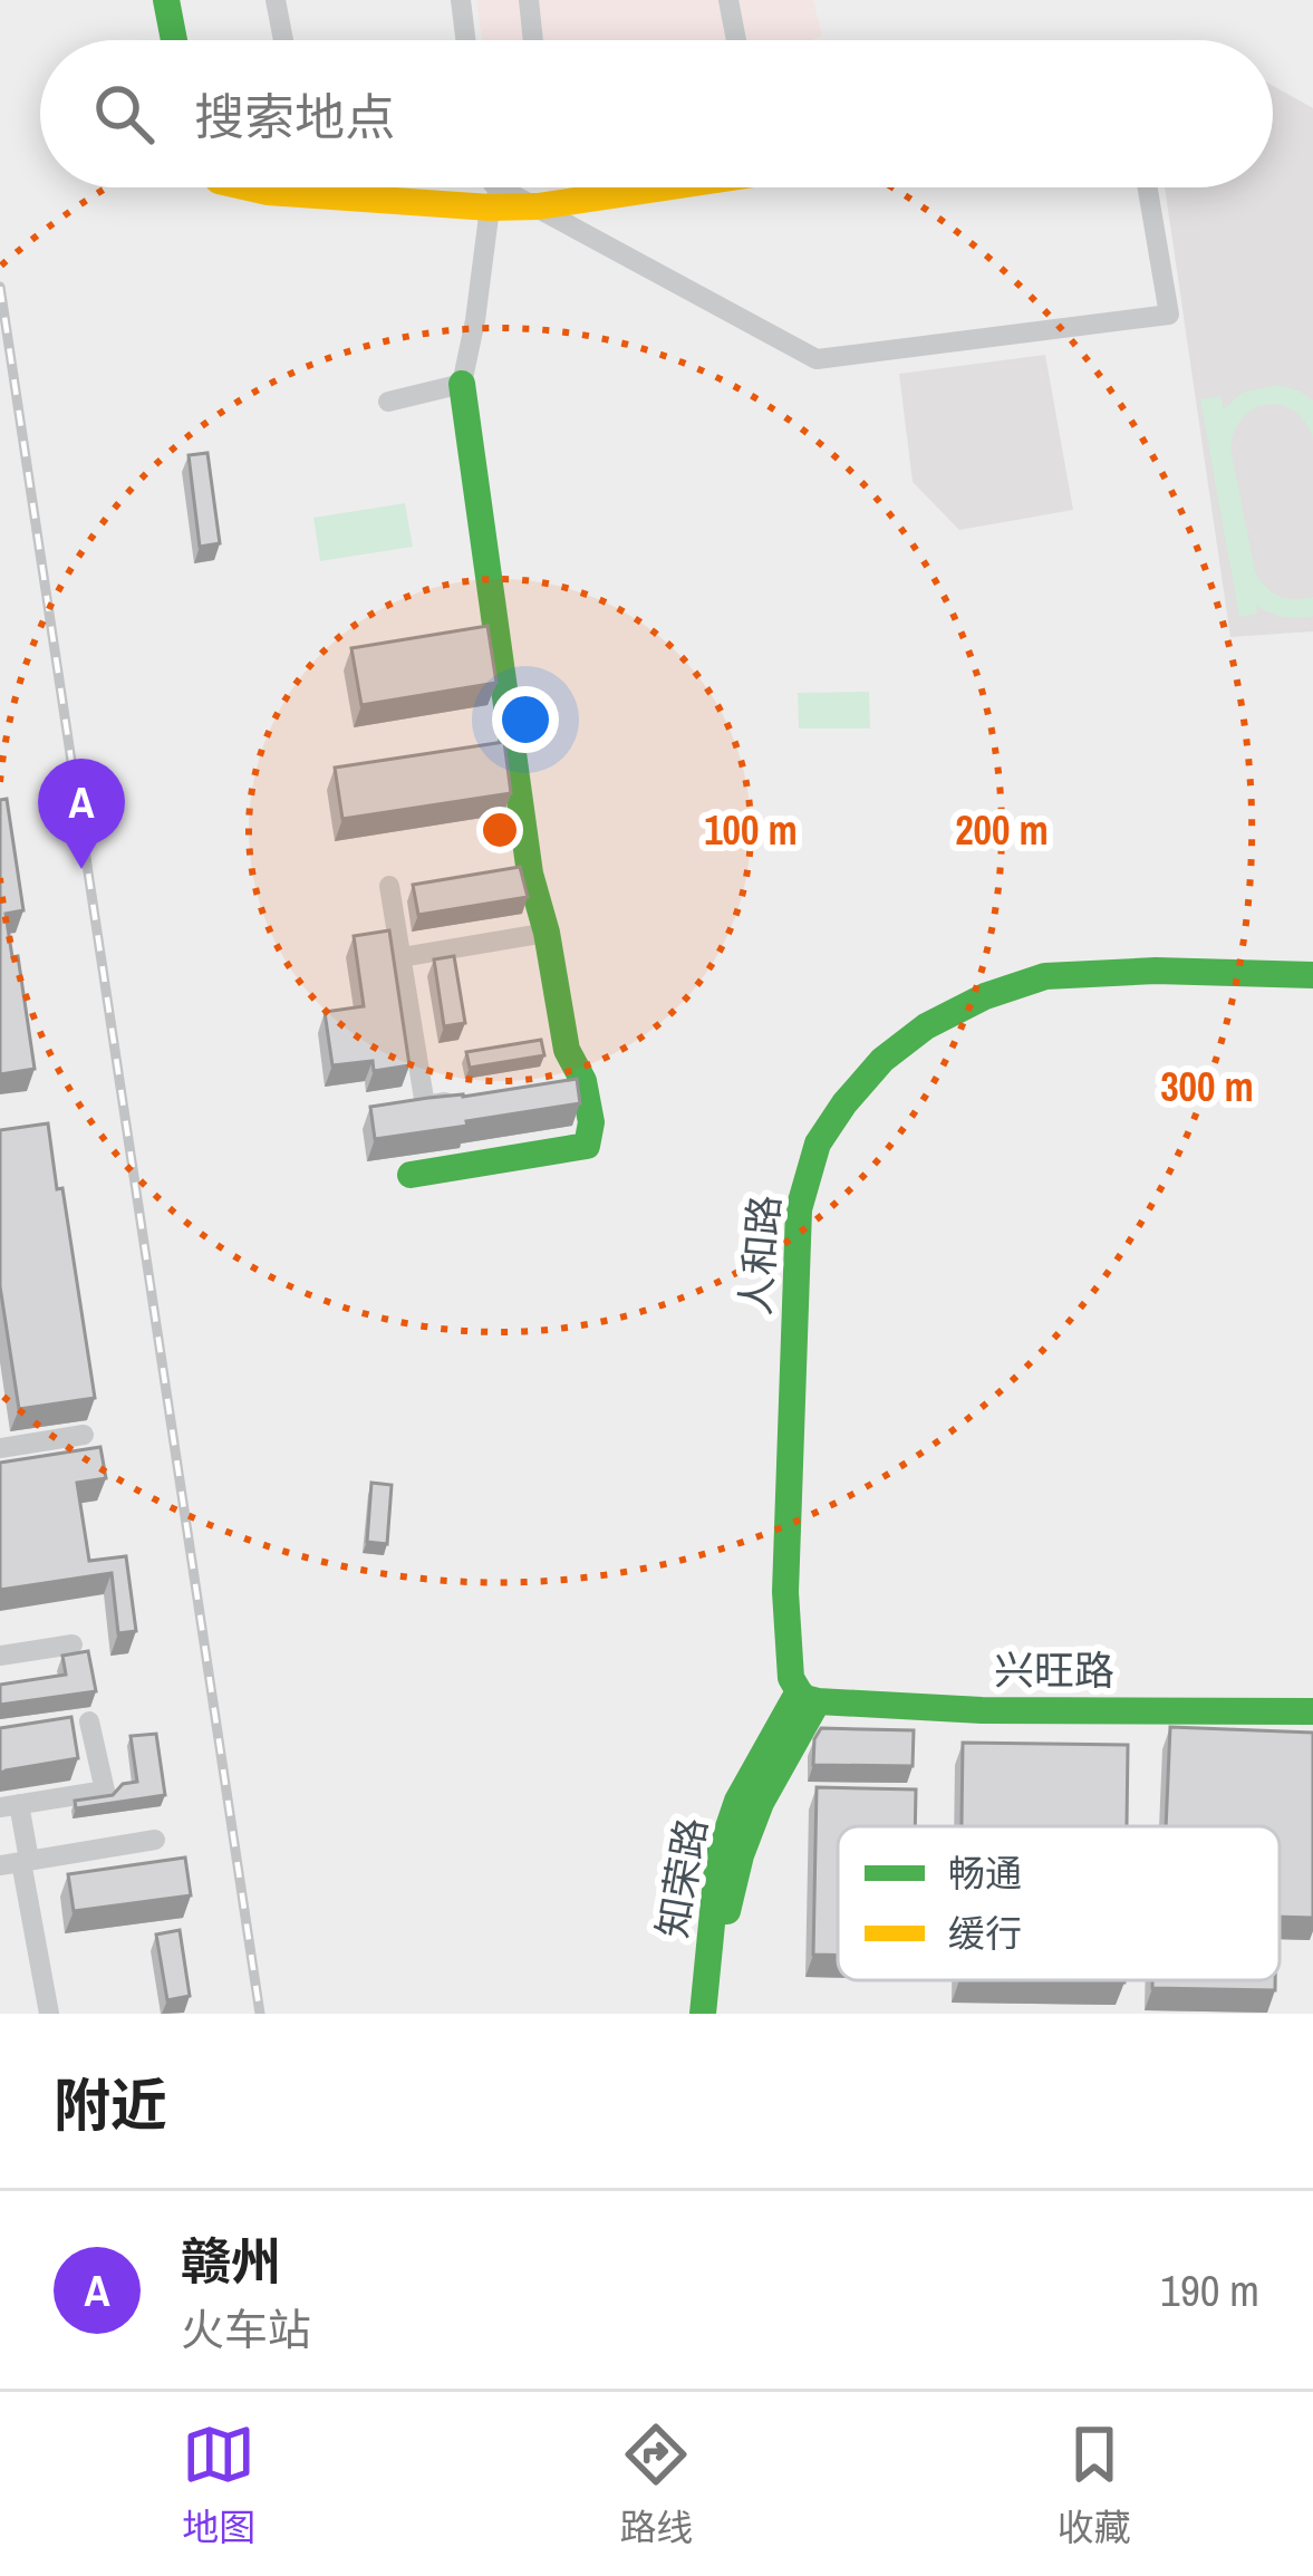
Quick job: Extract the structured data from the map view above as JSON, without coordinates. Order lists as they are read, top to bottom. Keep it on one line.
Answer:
{"streets":{"street":["人和路","兴旺路","知荣路"]},"crossings":[["人和路","兴旺路"],["人和路","知荣路"],["兴旺路","知荣路"]],"legend":["畅通","缓行"],"page":{"search":"搜索地点","pins":"A","heading":"附近","list":[{"mark":"A","name":"赣州","note":"火车站","value":"190 m"}],"nav":["地图","路线","收藏"]},"rings":["100 m","200 m","300 m"]}
